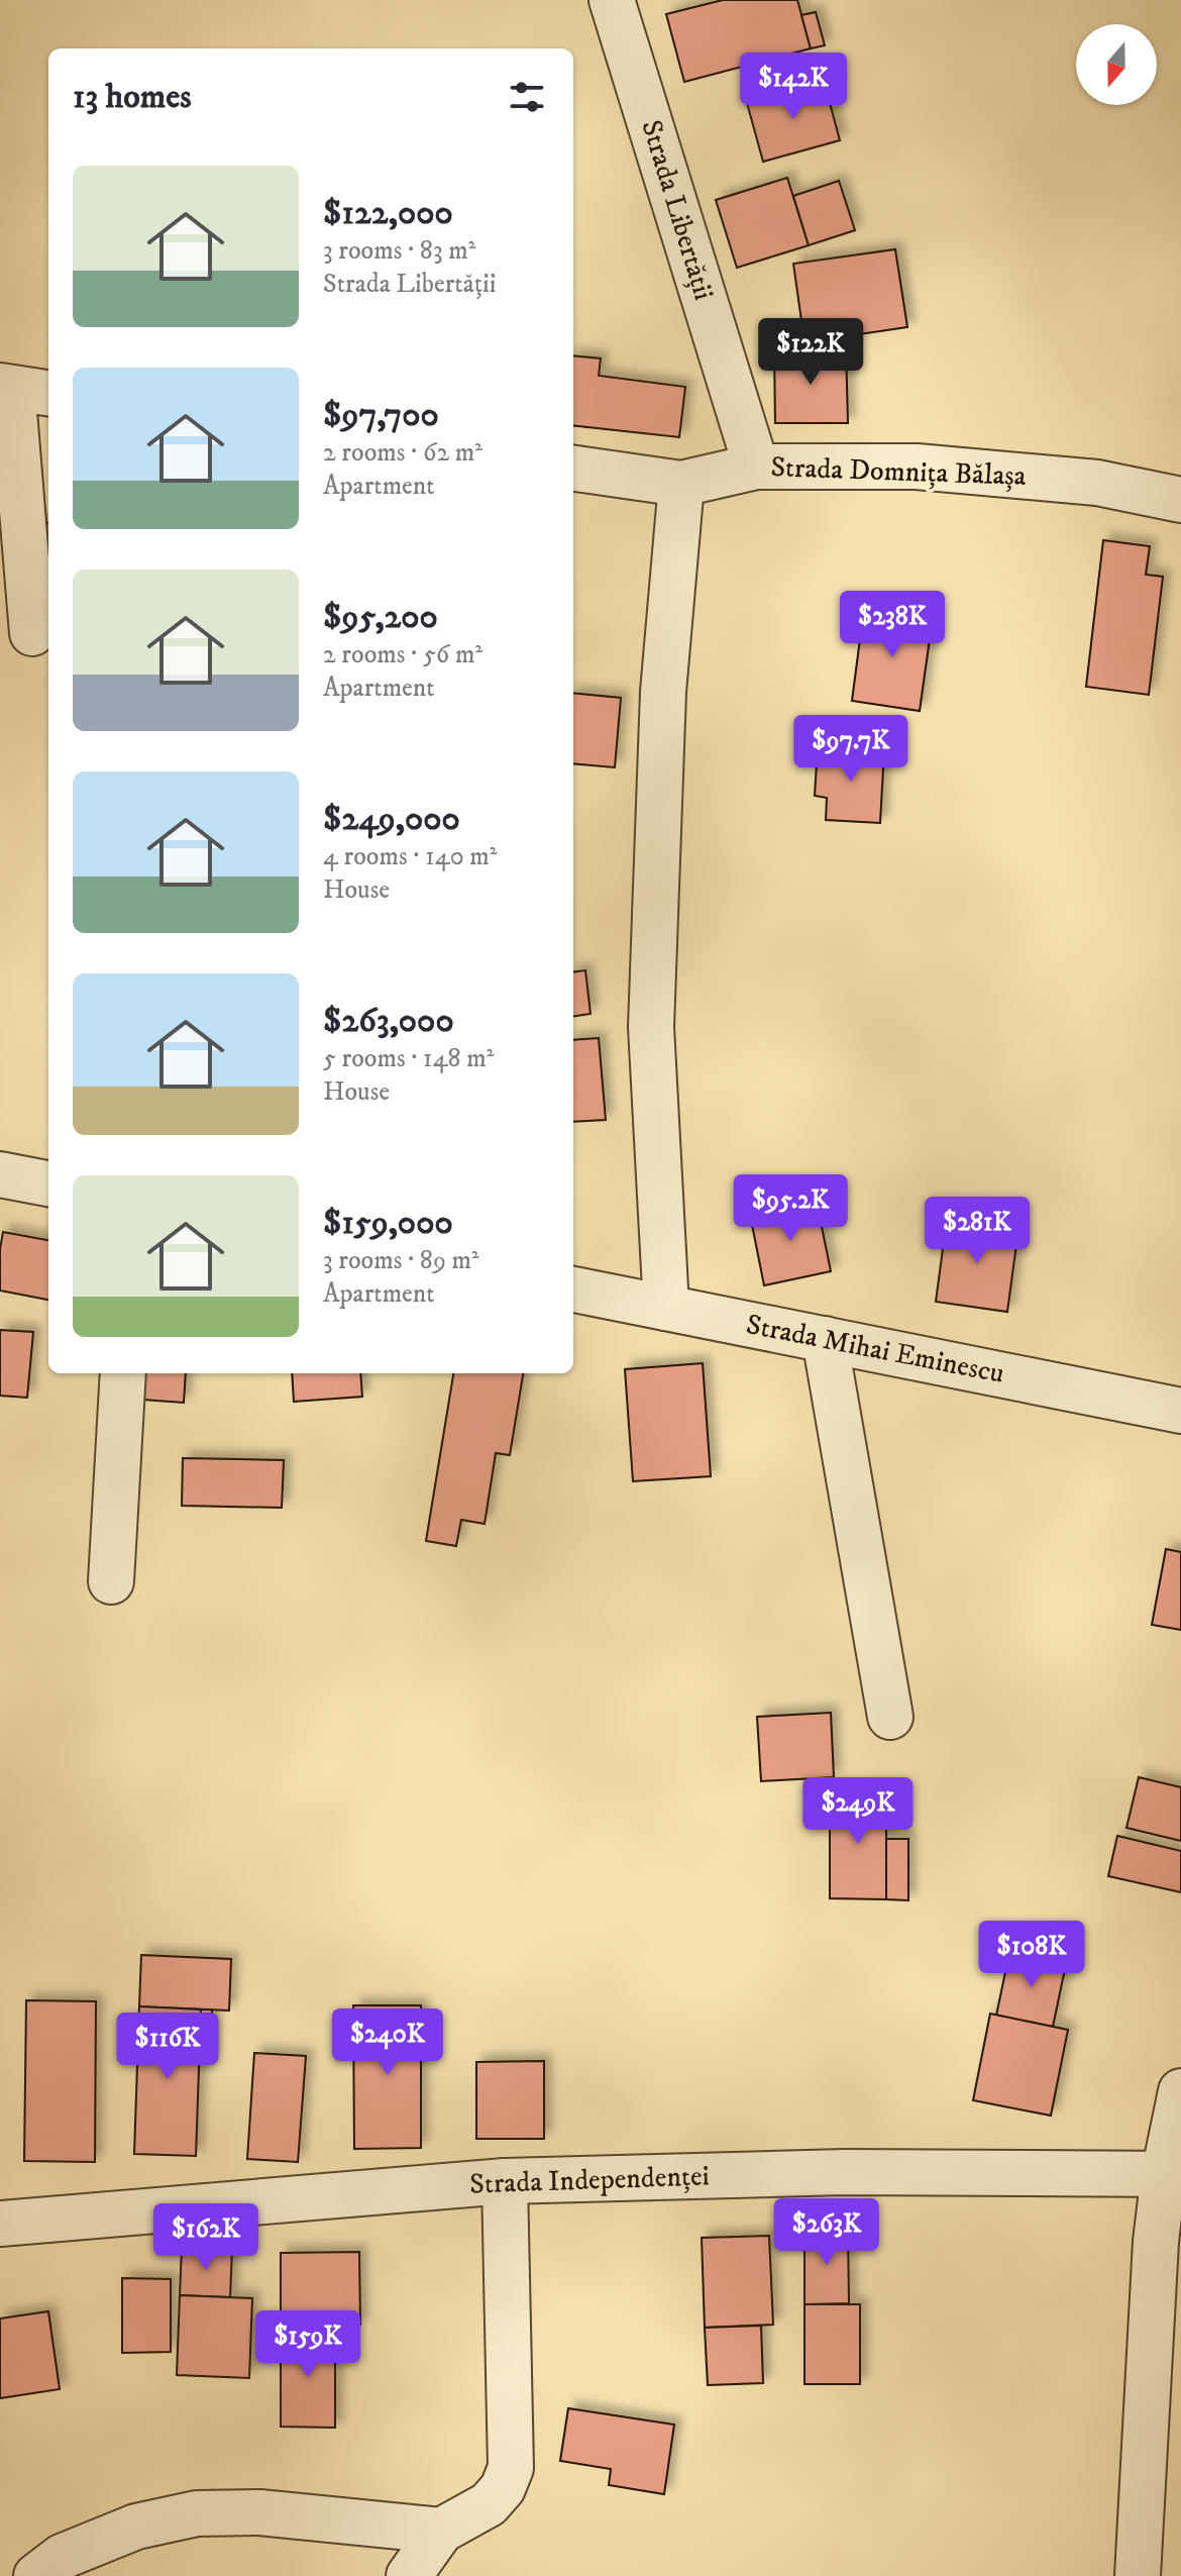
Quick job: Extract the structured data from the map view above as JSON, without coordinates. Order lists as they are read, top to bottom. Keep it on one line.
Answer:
{"streets":{"street":["Strada Libertății","Strada Domnița Bălașa","Strada Mihai Eminescu","Strada Independenței"]},"crossings":[["Strada Libertății","Strada Domnița Bălașa"]],"north":"bottom","page":{"heading":"13 homes","price":["$142K","$122K","$238K","$97.7K","$95.2K","$281K","$249K","$108K","$240K","$116K","$263K","$162K","$159K"],"list":[{"name":"$122,000","note":"3 rooms · 83 m² · Strada Libertății"},{"name":"$97,700","note":"2 rooms · 62 m² · Apartment"},{"name":"$95,200","note":"2 rooms · 56 m² · Apartment"},{"name":"$249,000","note":"4 rooms · 140 m² · House"},{"name":"$263,000","note":"5 rooms · 148 m² · House"},{"name":"$159,000","note":"3 rooms · 89 m² · Apartment"}]}}
